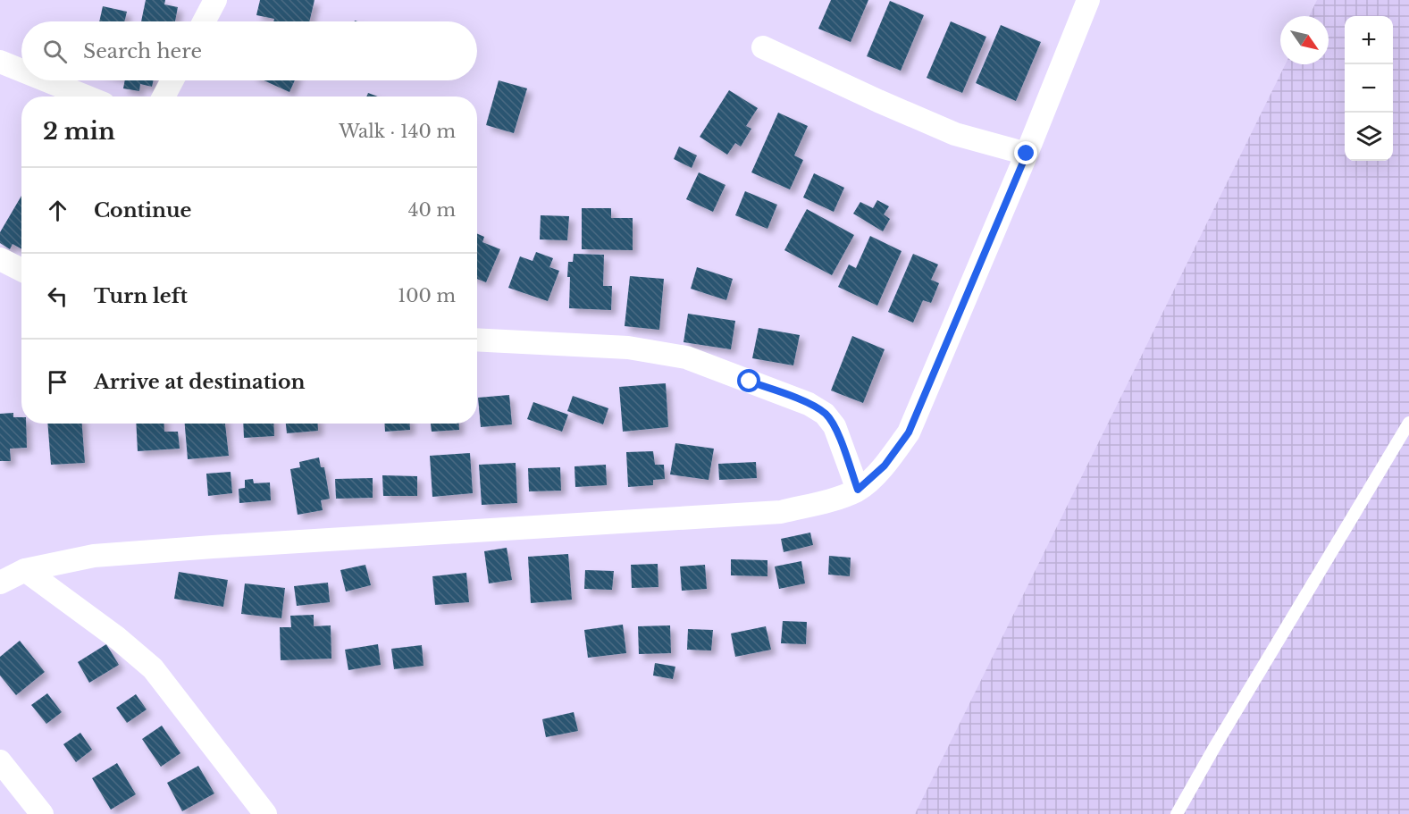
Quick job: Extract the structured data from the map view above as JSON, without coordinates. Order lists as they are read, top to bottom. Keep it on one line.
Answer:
{"north":"bottom right","page":{"map_buttons":["+","−"],"search":"Search here","heading":["2 min","Walk · 140 m"],"list":[["Continue","40 m"],["Turn left","100 m"],"Arrive at destination"]}}
